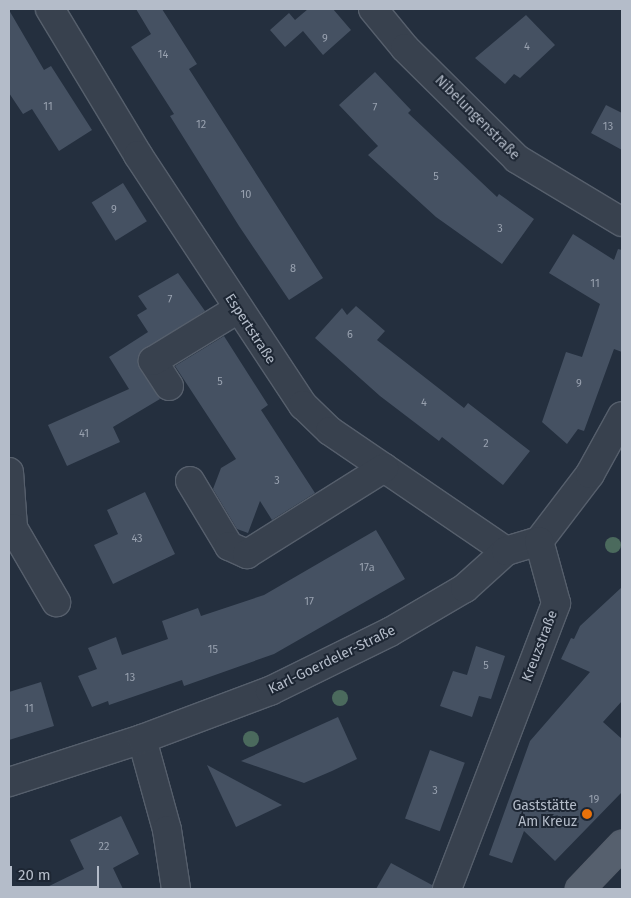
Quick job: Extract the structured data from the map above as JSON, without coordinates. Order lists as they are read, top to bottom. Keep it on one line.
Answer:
{"streets":{"street":["Nibelungenstraße","Espertstraße","Kreuzstraße","Karl-Goerdeler-Straße"]},"crossings":[["Espertstraße","Karl-Goerdeler-Straße"]],"places":["Gaststätte Am Kreuz"],"house_numbers":["9","4","14","11","7","12","13","5","10","9","3","8","11","7","6","5","9","4","41","2","3","43","17a","17","15","5","13","11","3","19","22"],"scale_bar":"20 m"}
